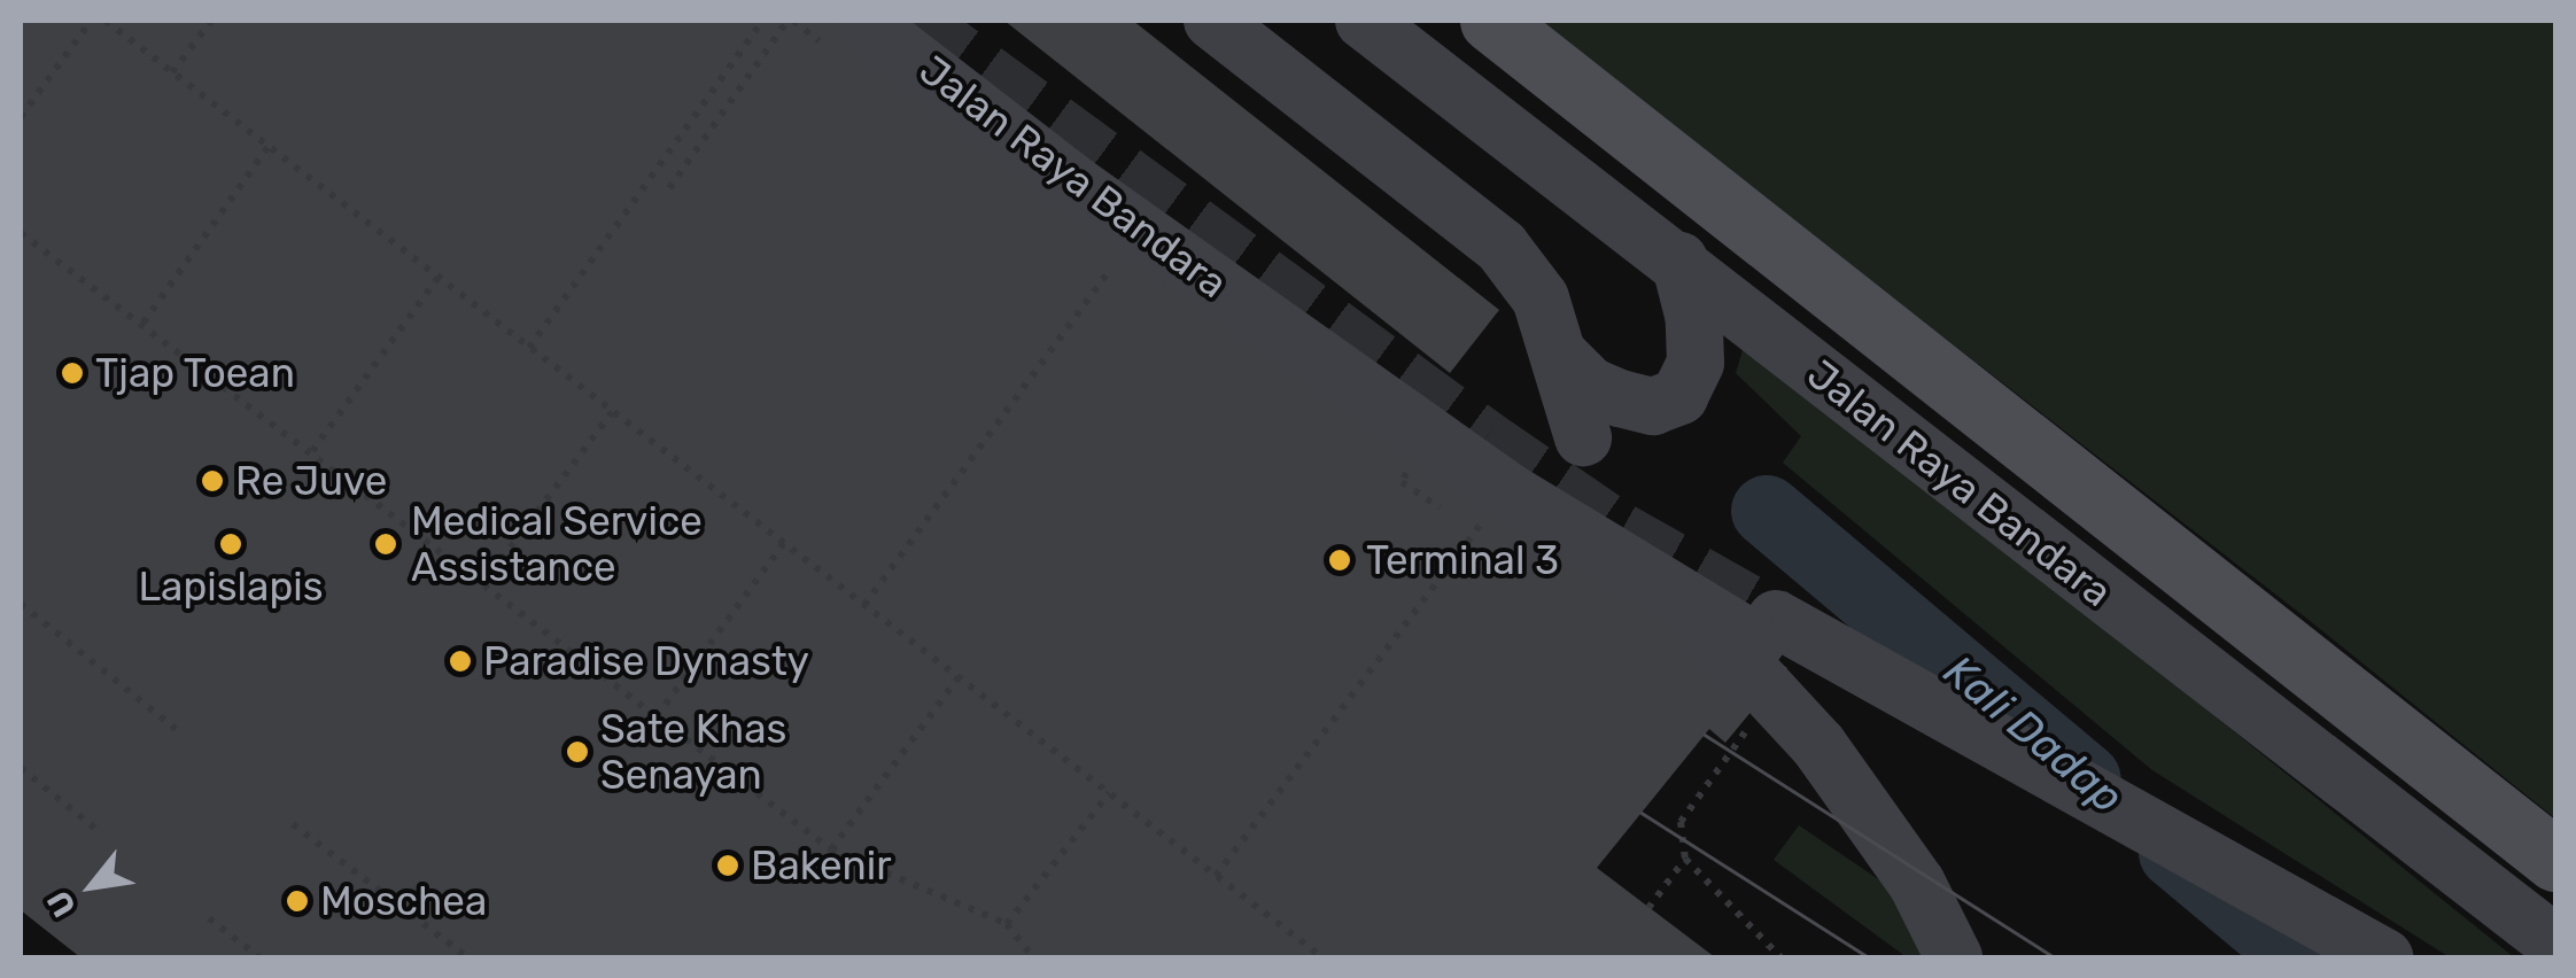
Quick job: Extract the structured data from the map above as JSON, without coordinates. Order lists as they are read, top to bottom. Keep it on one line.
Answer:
{"streets":{"main road":["Jalan Raya Bandara"]},"water":["Kali Dadap"],"places":["Tjap Toean","Re Juve","Lapislapis","Medical Service Assistance","Terminal 3","Paradise Dynasty","Sate Khas Senayan","Bakenir","Moschea"],"north":"bottom left"}
